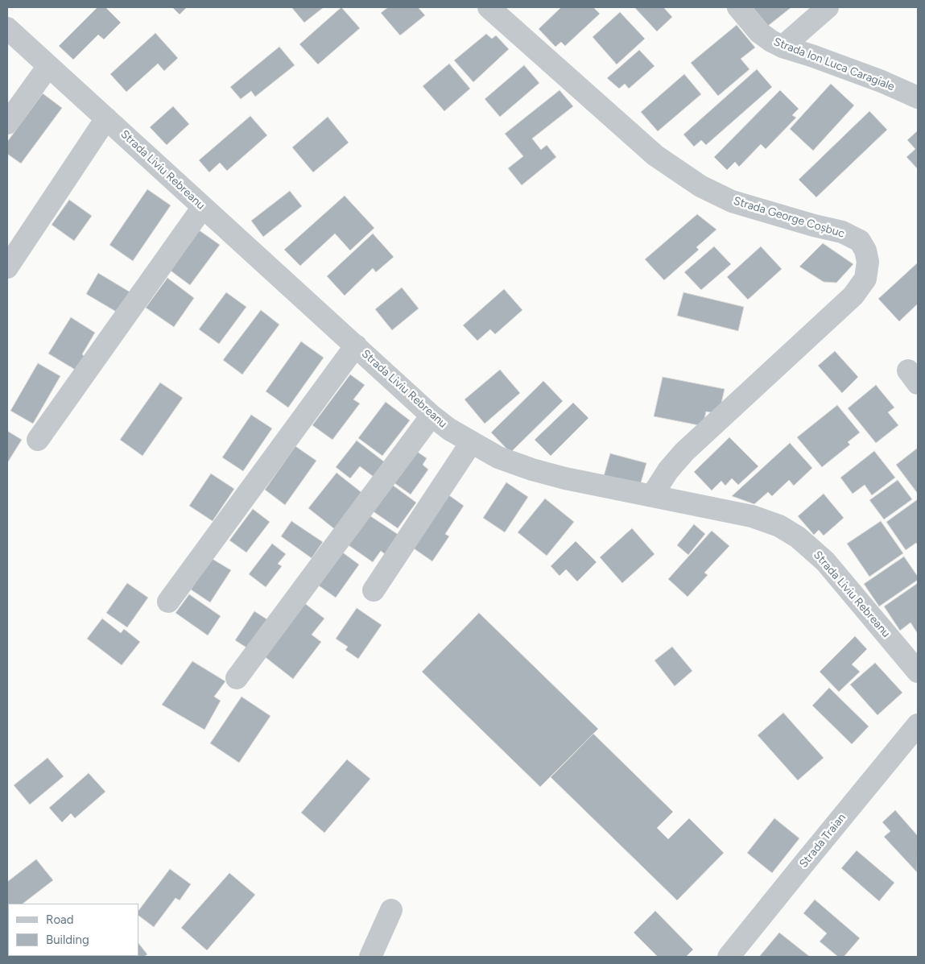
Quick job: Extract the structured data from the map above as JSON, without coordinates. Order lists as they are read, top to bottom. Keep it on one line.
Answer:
{"streets":{"street":["Strada Ion Luca Caragiale","Strada Liviu Rebreanu","Strada George Coșbuc","Strada Traian"]},"crossings":[["Strada Liviu Rebreanu","Strada George Coșbuc"]],"legend":["Road","Building"]}
